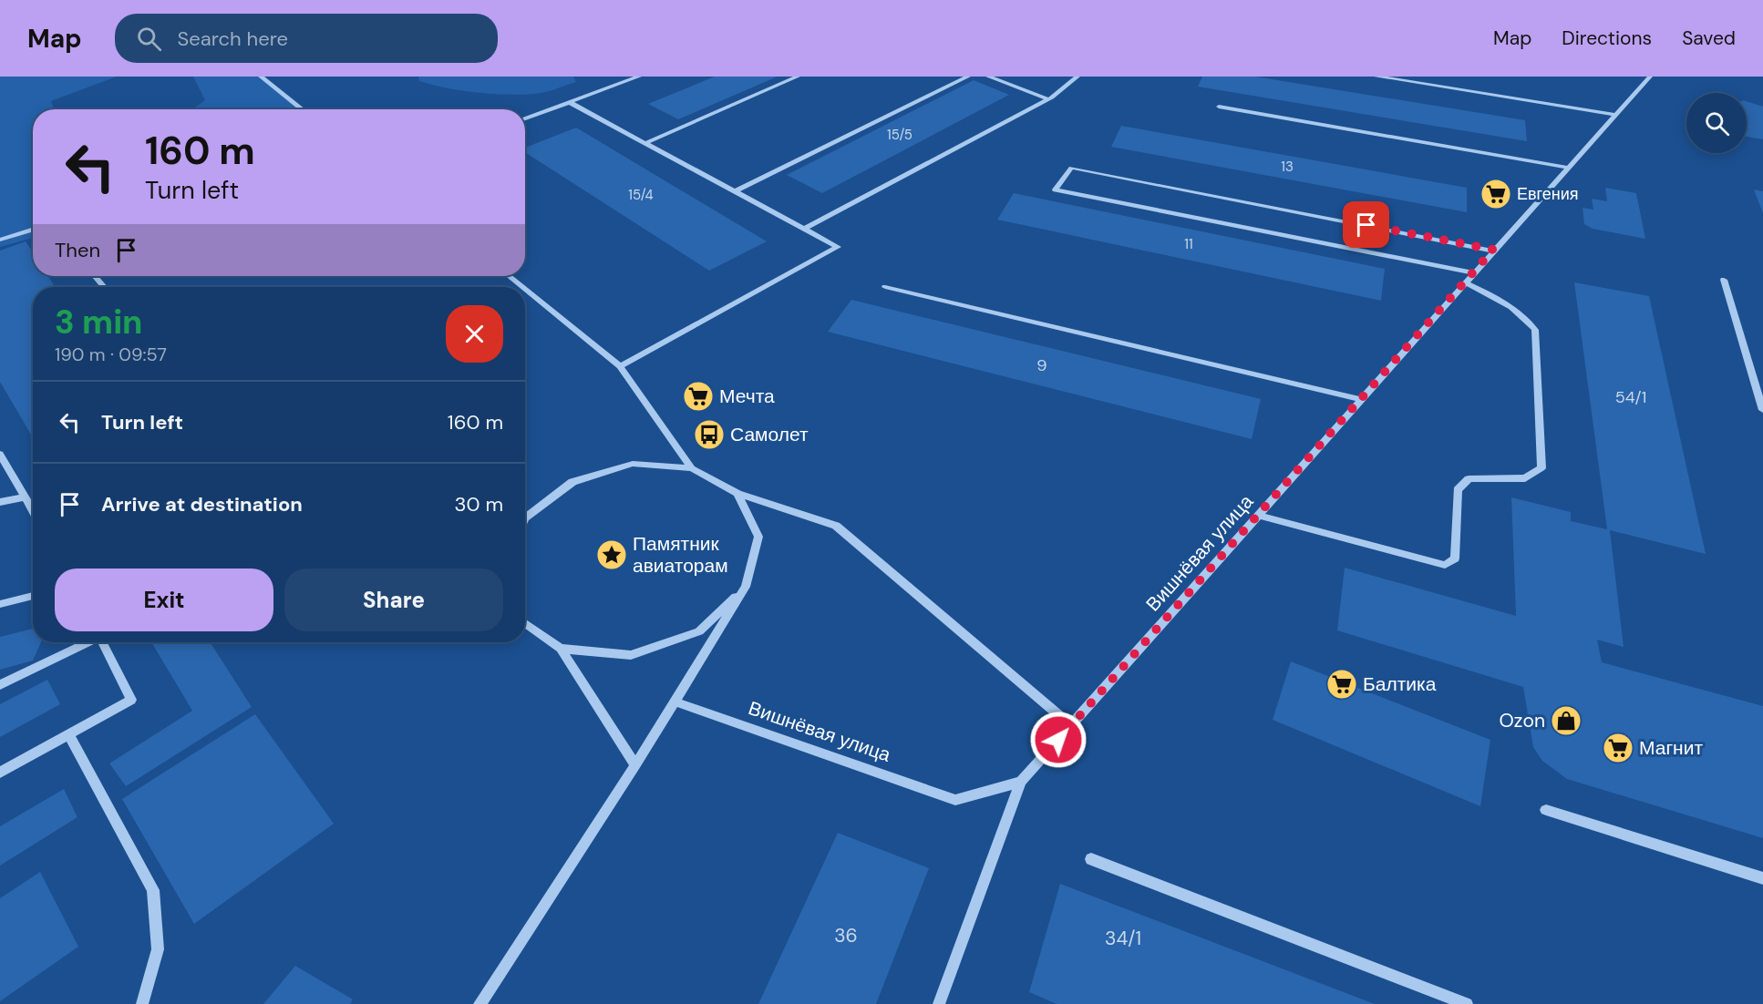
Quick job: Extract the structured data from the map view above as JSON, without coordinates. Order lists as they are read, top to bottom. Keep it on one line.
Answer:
{"streets":{"street":["Вишнёвая улица"]},"places":{"supermarket":["Евгения","Мечта","Балтика","Магнит"],"bus stop":["Самолет"],"place":["Памятник авиаторам"],"shop":["Ozon"]},"house_numbers":["15/5","13","15/4","11","9","54/1","36","34/1"],"page":{"header":"Map","search":"Search here","nav":["Map","Directions","Saved"],"turn":["160 m","Turn left"],"then":"Then","heading":["3 min","190 m · 09:57"],"list":[{"name":"Turn left","value":"160 m"},{"name":"Arrive at destination","value":"30 m"}],"buttons":["Exit","Share"]}}
